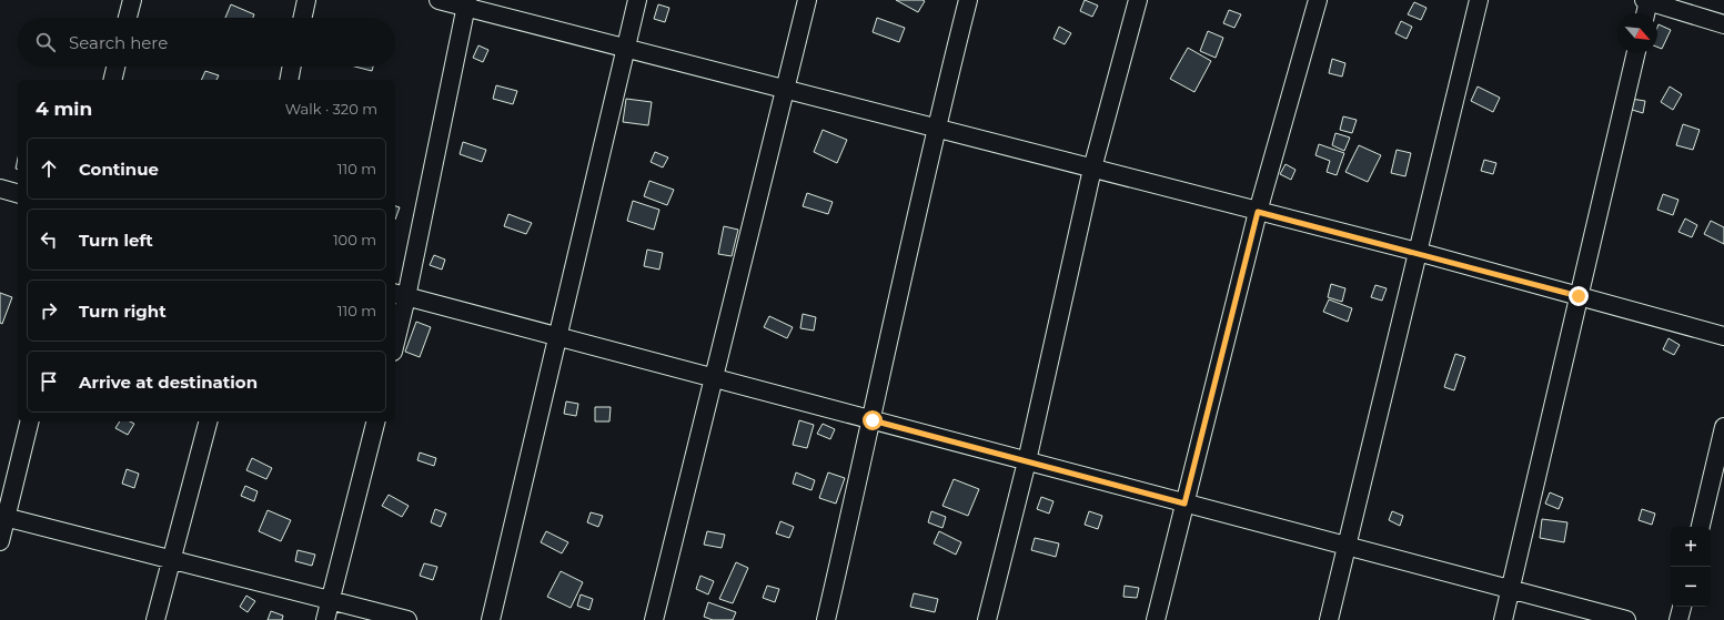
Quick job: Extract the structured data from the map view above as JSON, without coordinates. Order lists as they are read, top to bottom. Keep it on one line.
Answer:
{"north":"bottom right","page":{"search":"Search here","heading":["4 min","Walk · 320 m"],"list":[["Continue","110 m"],["Turn left","100 m"],["Turn right","110 m"],"Arrive at destination"],"map_buttons":["+","−"]}}
